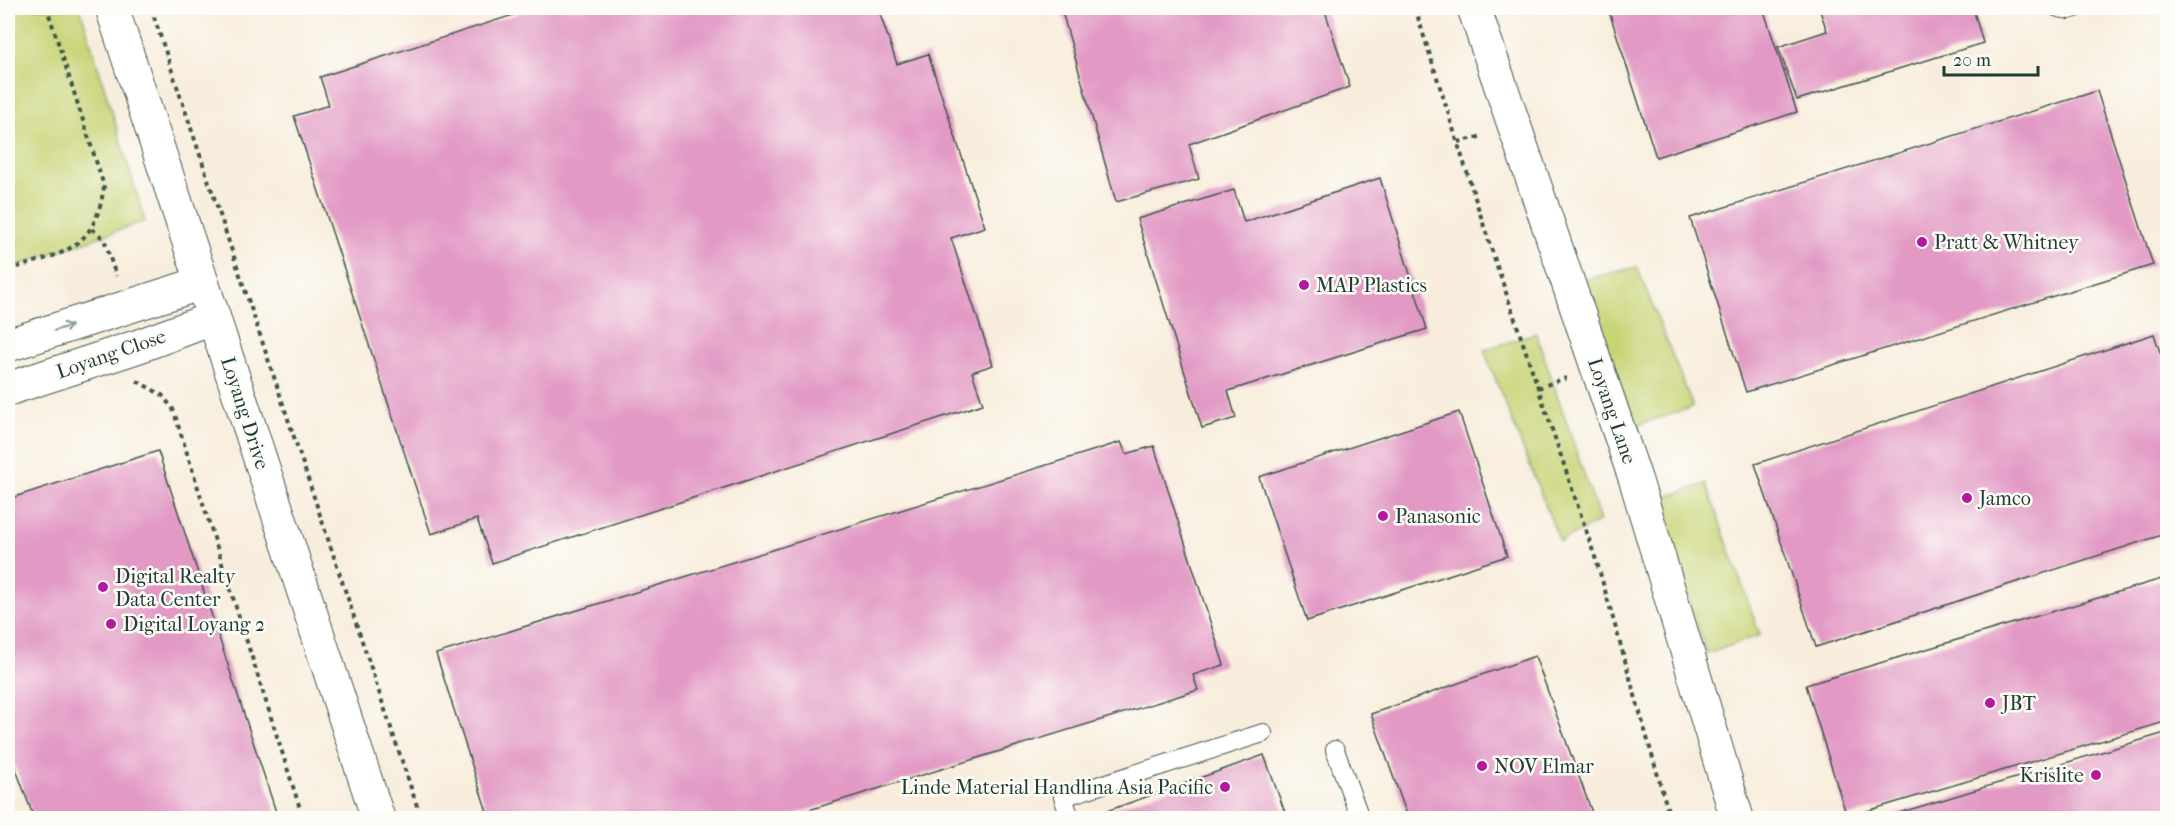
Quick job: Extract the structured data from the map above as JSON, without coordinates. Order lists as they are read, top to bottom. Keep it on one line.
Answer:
{"streets":{"street":["Loyang Close","Loyang Lane","Loyang Drive"]},"crossings":[["Loyang Close","Loyang Drive"]],"places":["Pratt & Whitney","MAP Plastics","Jamco","Panasonic","Digital Realty Data Center","Digital Loyang 2","JBT","NOV Elmar","Krislite","Linde Material Handlina Asia Pacific"],"scale_bar":"20 m"}
